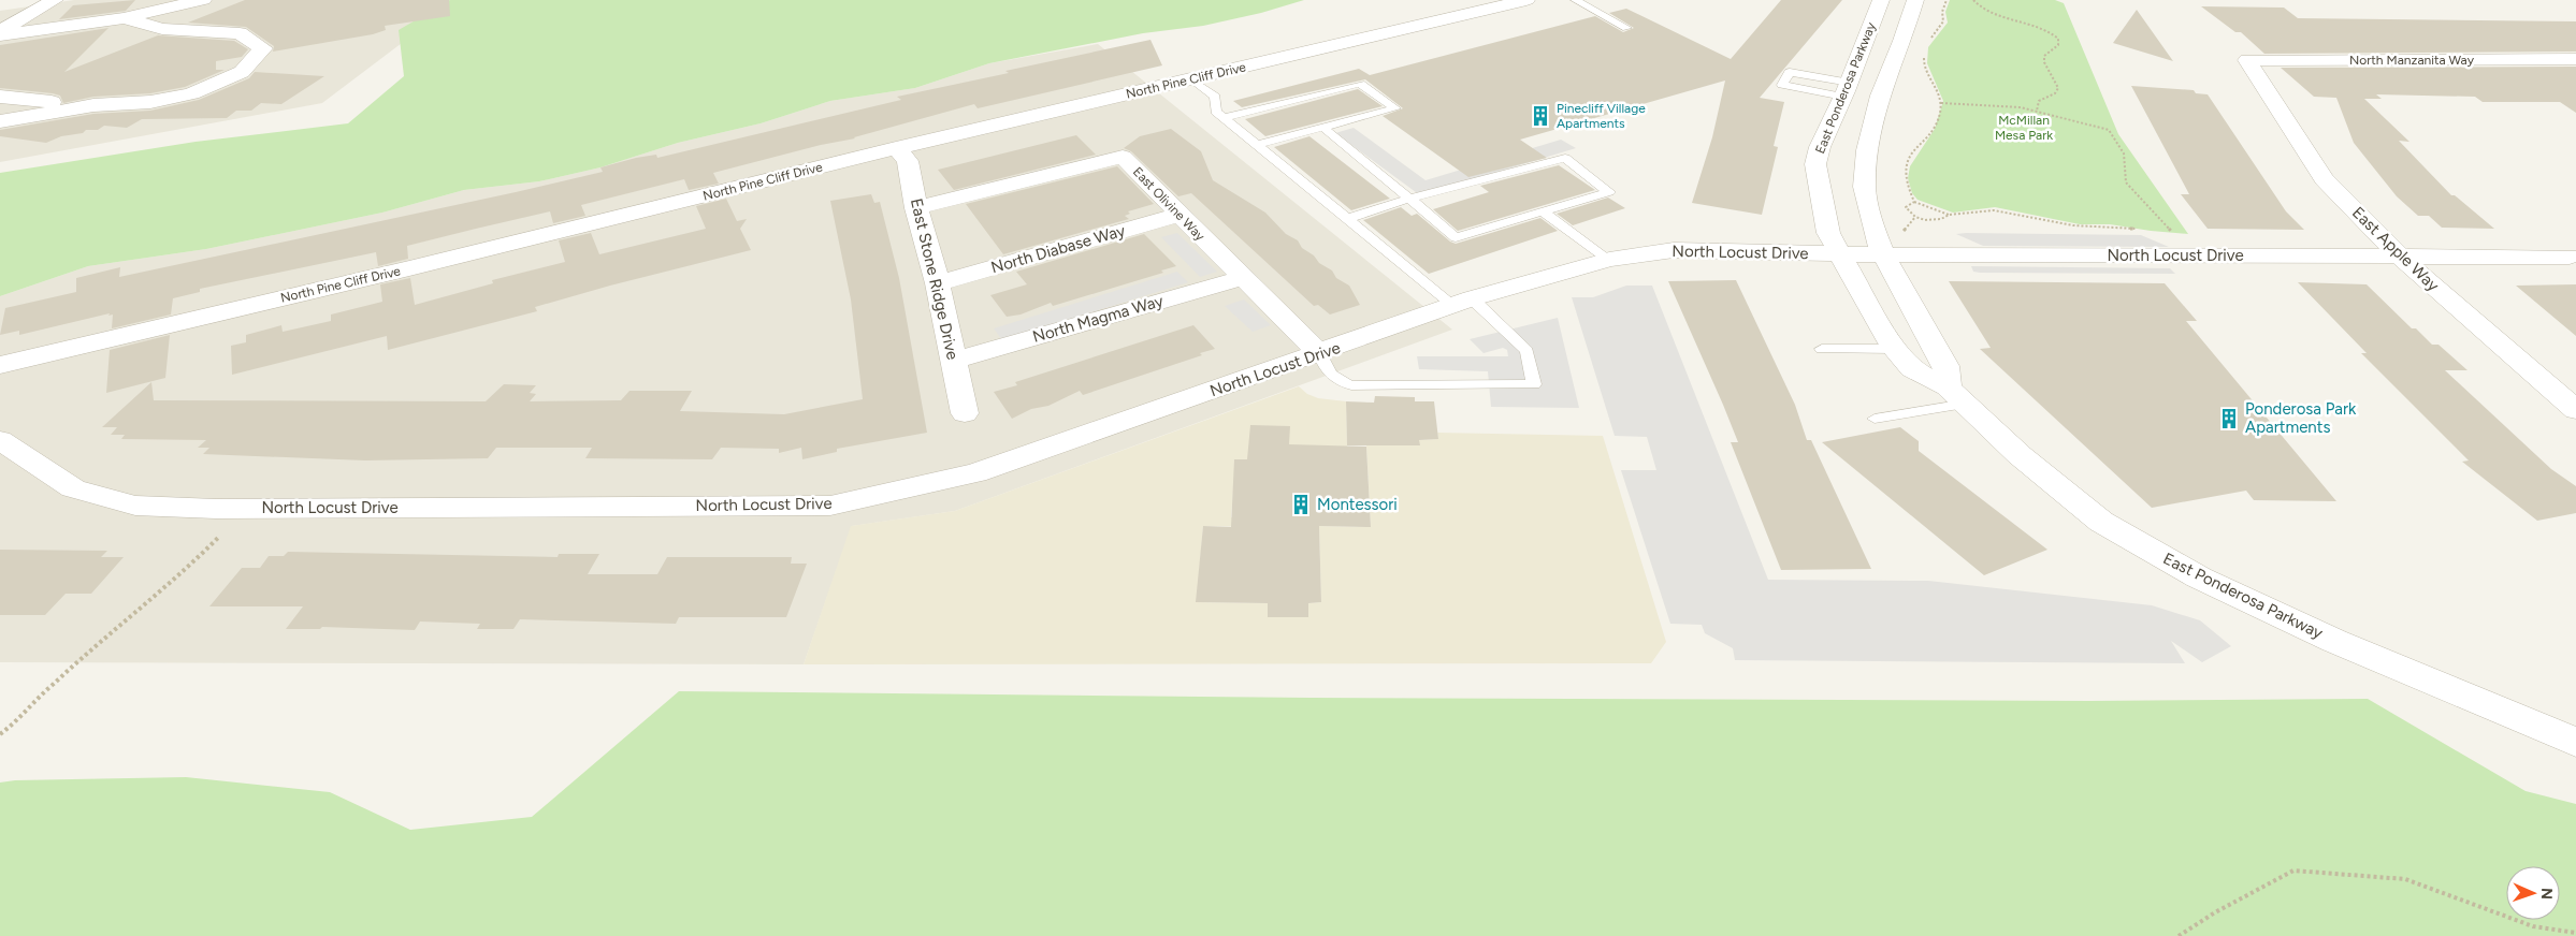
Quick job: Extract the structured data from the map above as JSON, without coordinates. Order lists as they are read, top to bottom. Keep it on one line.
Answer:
{"streets":{"street":["North Manzanita Way","North Pine Cliff Drive","East Ponderosa Parkway","East Olivine Way","North Diabase Way","East Apple Way","North Locust Drive","East Stone Ridge Drive","North Magma Way"]},"crossings":[["North Manzanita Way","East Apple Way"],["North Pine Cliff Drive","East Stone Ridge Drive"],["East Ponderosa Parkway","North Locust Drive"],["East Olivine Way","North Diabase Way"],["East Olivine Way","North Locust Drive"],["East Olivine Way","East Stone Ridge Drive"],["East Olivine Way","North Magma Way"],["North Diabase Way","East Stone Ridge Drive"],["East Apple Way","North Locust Drive"],["East Stone Ridge Drive","North Magma Way"]],"parks":["McMillan Mesa Park"],"places":{"building":["Pinecliff Village Apartments","Ponderosa Park Apartments","Montessori"]},"north":"right"}
